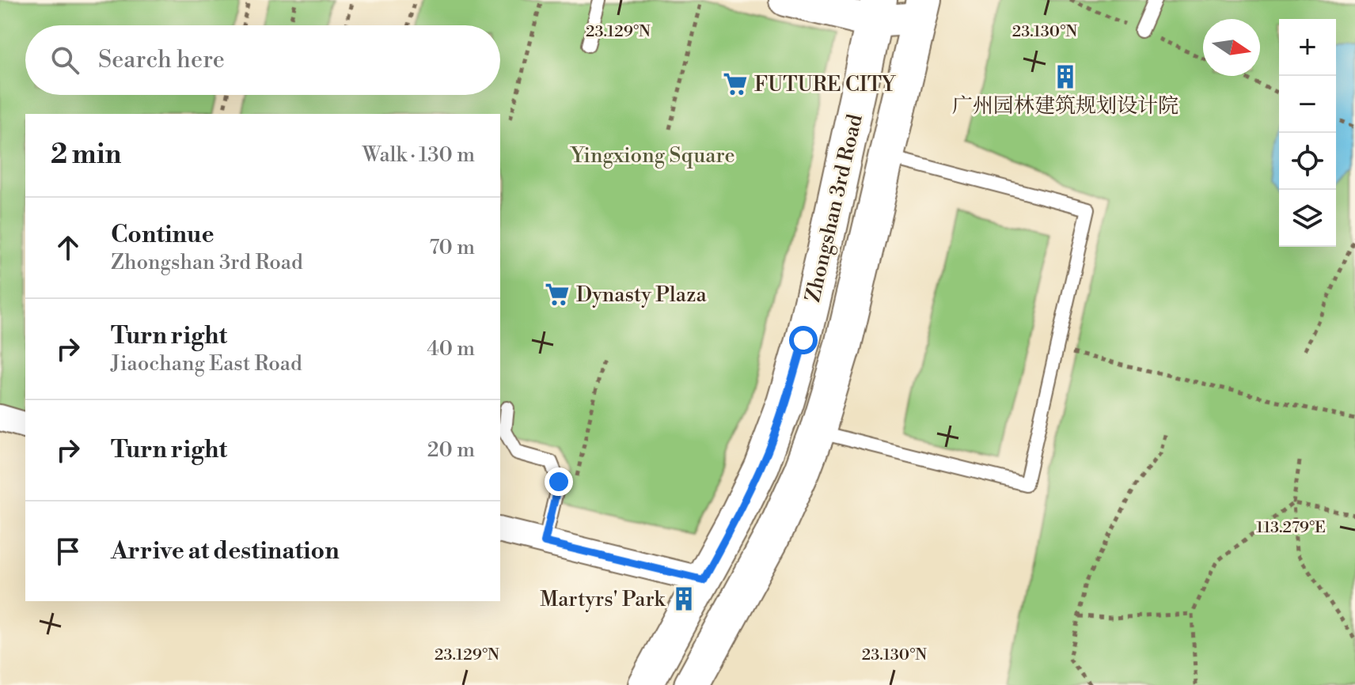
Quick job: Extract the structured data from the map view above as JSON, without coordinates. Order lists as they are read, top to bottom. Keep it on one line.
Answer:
{"streets":{"main road":["Zhongshan 3rd Road"]},"parks":["Yingxiong Square"],"places":{"building":["广州园林建筑规划设计院","Martyrs' Park"],"supermarket":["FUTURE CITY","Dynasty Plaza"]},"north":"right","page":{"map_buttons":["+","−"],"search":"Search here","heading":["2 min","Walk · 130 m"],"list":[["Continue","Zhongshan 3rd Road","70 m"],["Turn right","Jiaochang East Road","40 m"],["Turn right","20 m"],"Arrive at destination"]},"coordinates":["23.129°N","23.130°N","113.279°E"]}
